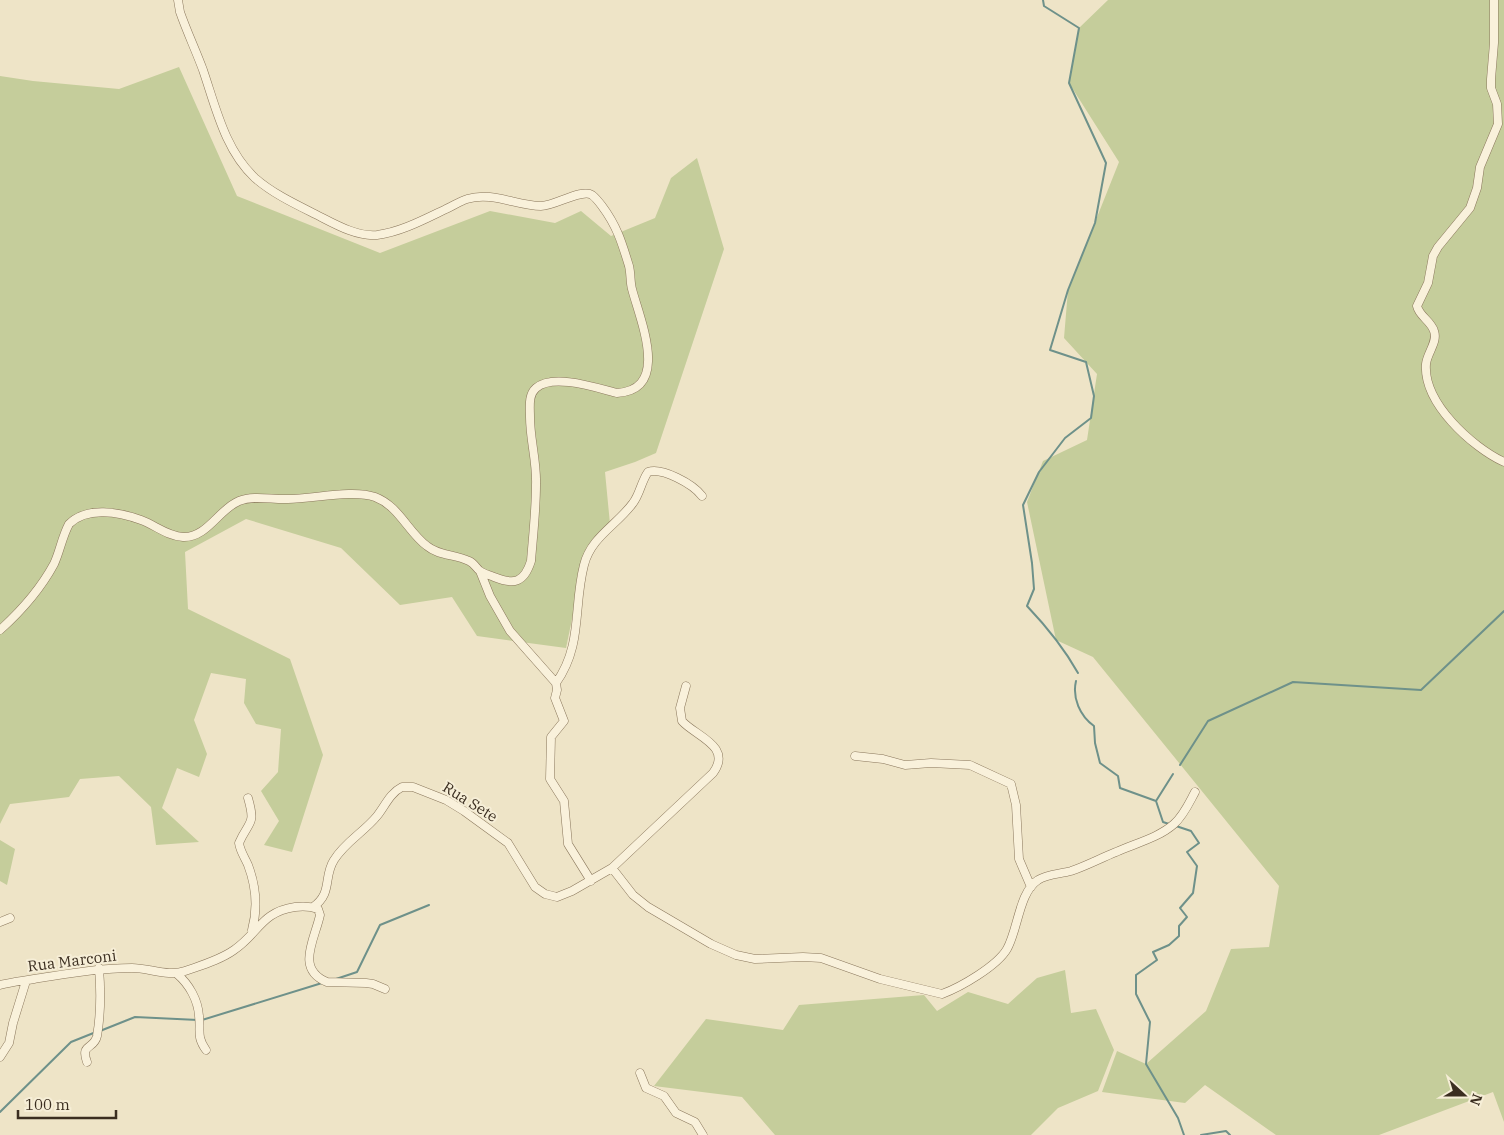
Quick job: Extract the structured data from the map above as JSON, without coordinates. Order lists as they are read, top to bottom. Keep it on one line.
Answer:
{"streets":{"street":["Rua Sete","Rua Marconi"]},"scale_bar":"100 m","north":"right"}
